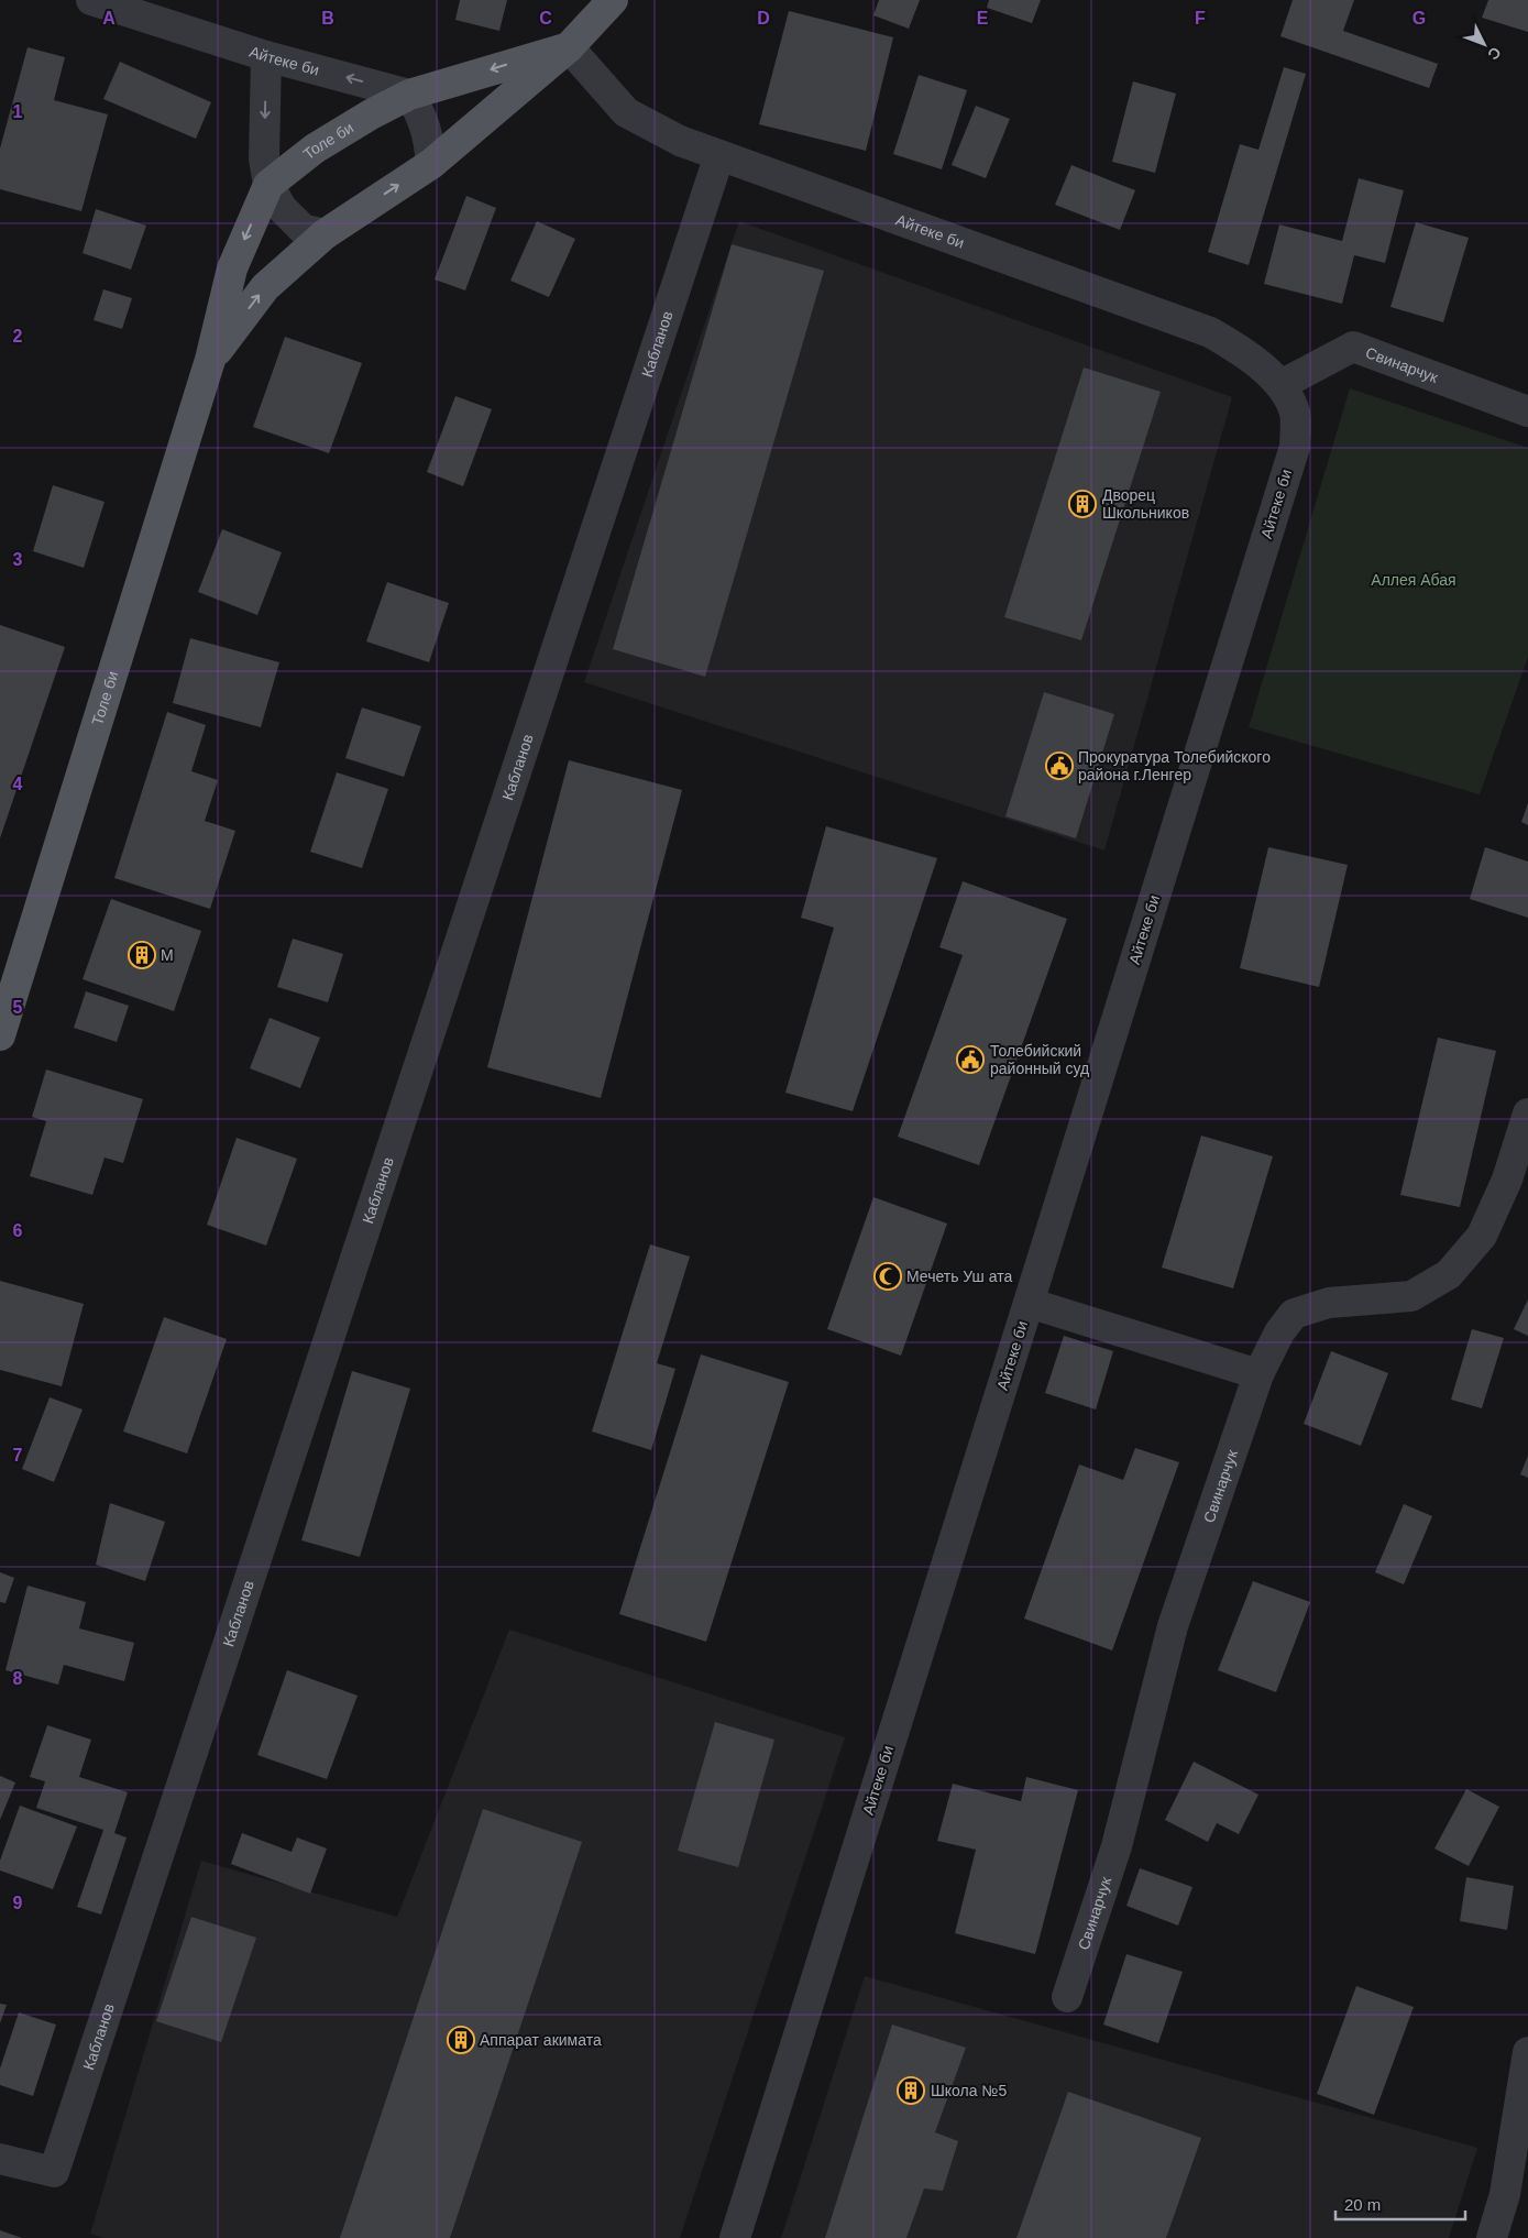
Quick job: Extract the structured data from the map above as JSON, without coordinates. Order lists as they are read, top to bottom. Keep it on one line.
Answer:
{"streets":{"main road":["Толе би"],"street":["Айтеке би","Кабланов","Свинарчук"]},"crossings":[["Айтеке би","Толе би"],["Айтеке би","Кабланов"],["Айтеке би","Свинарчук"]],"parks":["Аллея Абая"],"places":{"building":["Дворец Школьников","M","Аппарат акимата","Школа №5"],"public building":["Прокуратура Толебийского района г.Ленгер","Толебийский районный суд"],"mosque":["Мечеть Уш ата"]},"scale_bar":"20 m","north":"bottom right","grid":{"columns":["A","B","C","D","E","F","G"],"rows":["1","2","3","4","5","6","7","8","9"]}}
